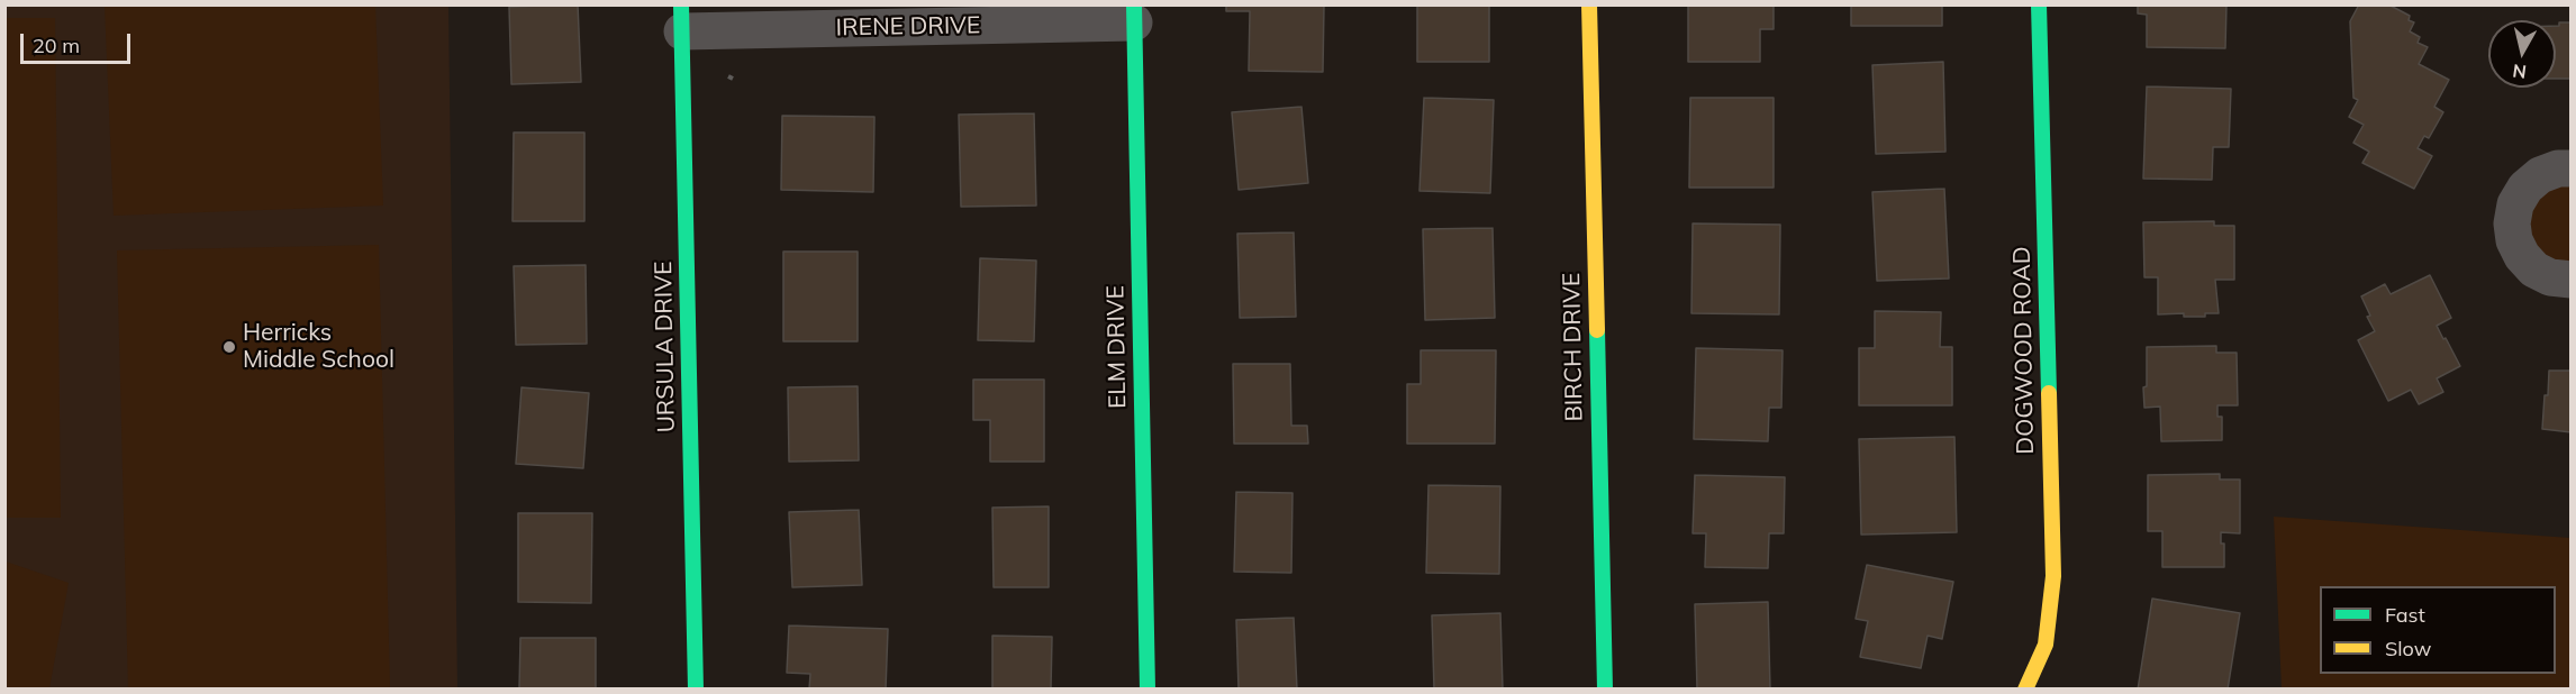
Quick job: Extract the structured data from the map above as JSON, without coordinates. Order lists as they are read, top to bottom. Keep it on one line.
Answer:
{"streets":{"street":["IRENE DRIVE","URSULA DRIVE","ELM DRIVE","BIRCH DRIVE","DOGWOOD ROAD"]},"crossings":[["IRENE DRIVE","URSULA DRIVE"],["IRENE DRIVE","ELM DRIVE"]],"places":["Herricks Middle School"],"legend":["Fast","Slow"],"scale_bar":"20 m","north":"bottom"}
